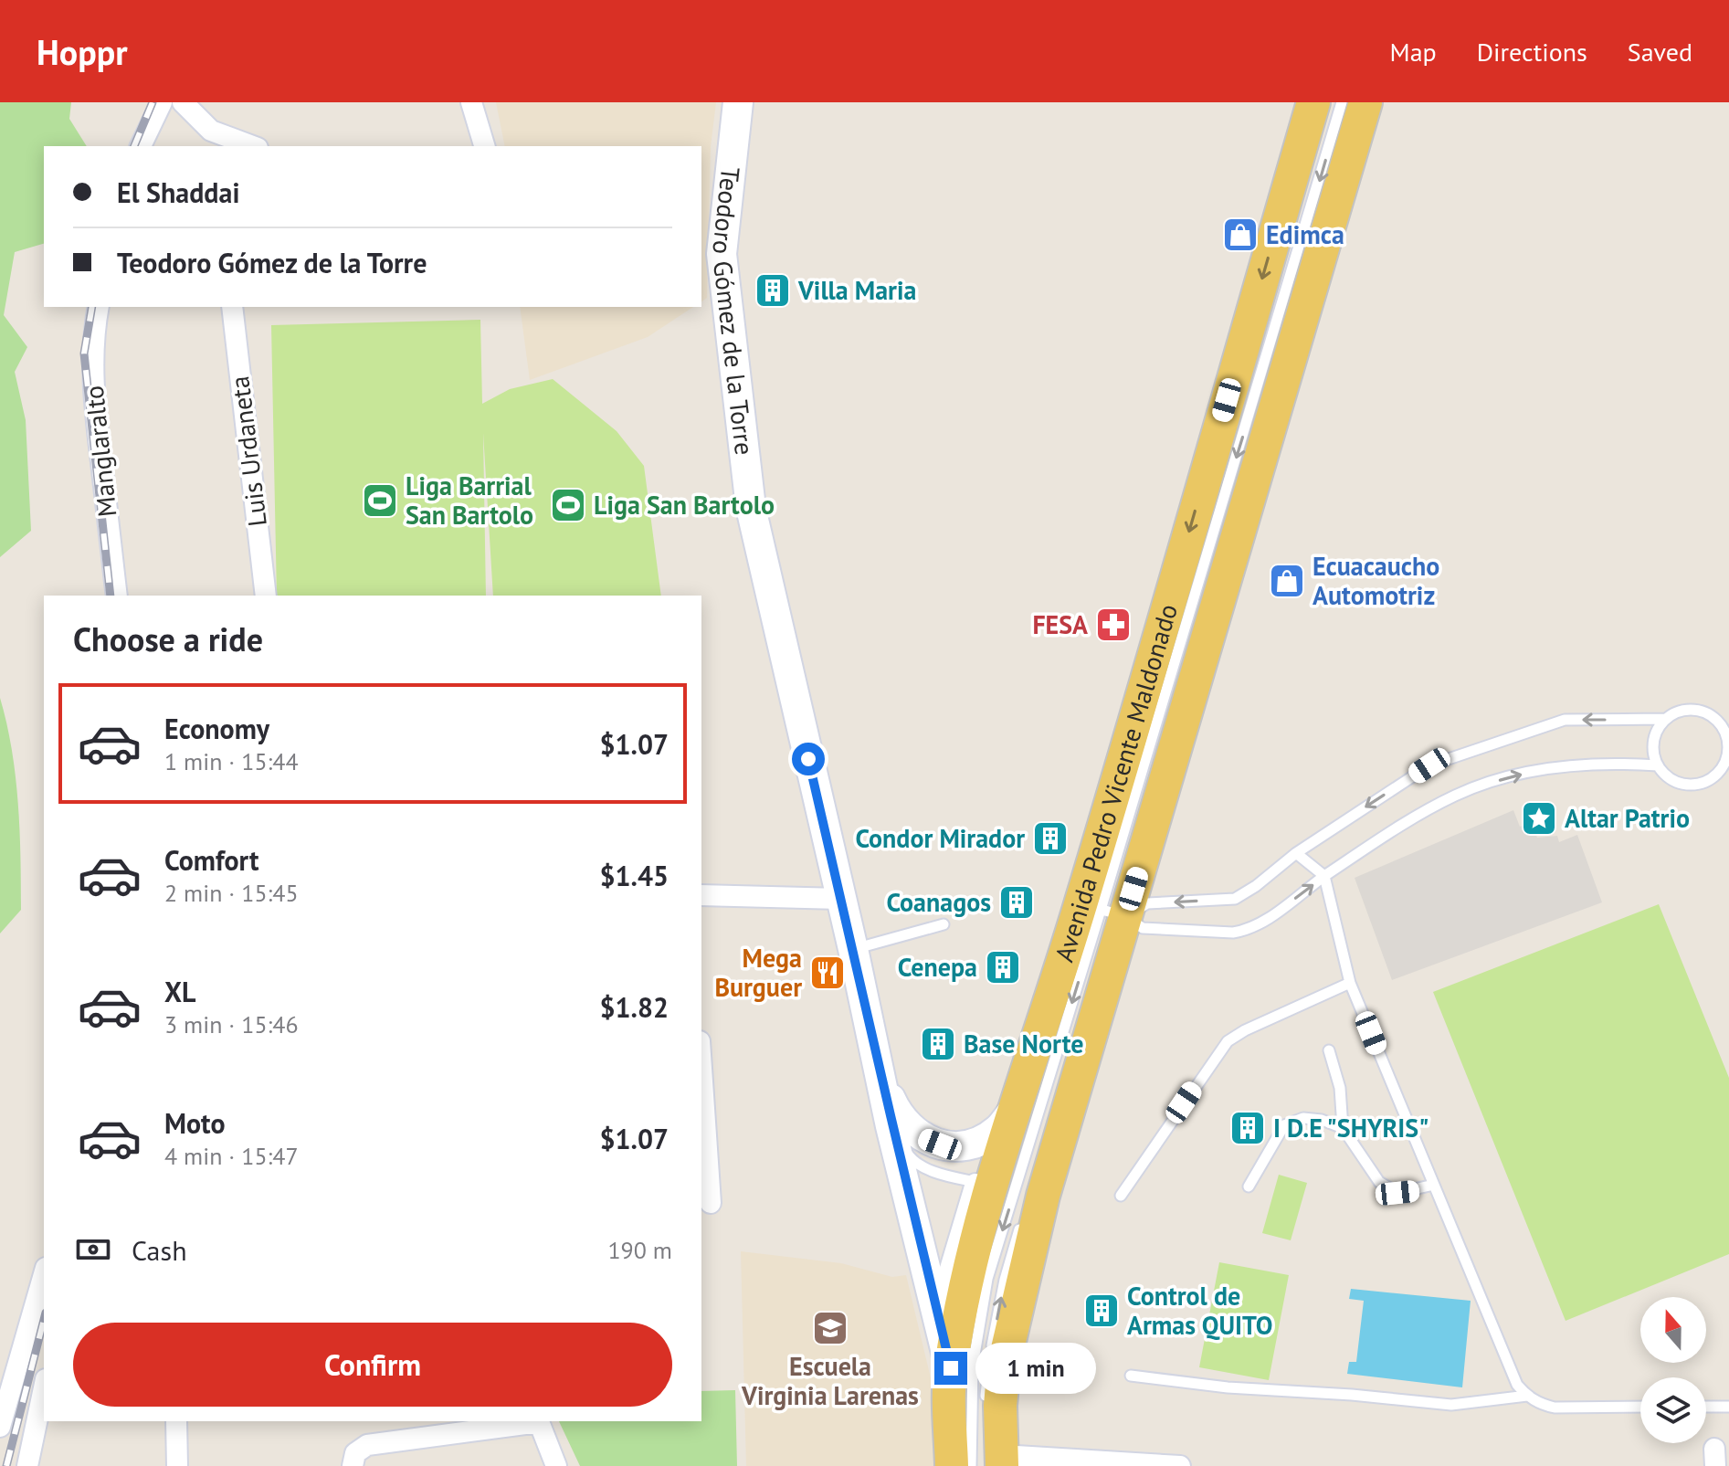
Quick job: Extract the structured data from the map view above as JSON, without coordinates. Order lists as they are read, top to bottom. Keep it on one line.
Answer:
{"streets":{"main road":["Avenida Pedro Vicente Maldonado"],"street":["Teodoro Gómez de la Torre","Manglaralto","Luis Urdaneta"]},"crossings":[["Teodoro Gómez de la Torre","Avenida Pedro Vicente Maldonado"]],"places":{"shop":["Edimca","Ecuacaucho Automotriz"],"building":["Villa Maria","Condor Mirador","Coanagos","Cenepa","Base Norte","I D.E \"SHYRIS\"","Control de Armas QUITO"],"sports":["Liga Barrial San Bartolo","Liga San Bartolo"],"pharmacy":["FESA"],"place":["Altar Patrio"],"restaurant":["Mega Burguer"],"school or university":["Escuela Virginia Larenas"]},"north":"top","page":{"header":"Hoppr","nav":["Map","Directions","Saved"],"banner":["El Shaddai","Teodoro Gómez de la Torre"],"heading":"Choose a ride","list":[{"name":"Economy","note":"1 min · 15:44","value":"$1.07"},{"name":"Comfort","note":"2 min · 15:45","value":"$1.45"},{"name":"XL","note":"3 min · 15:46","value":"$1.82"},{"name":"Moto","note":"4 min · 15:47","value":"$1.07"}],"pay":["Cash","190 m"],"buttons":"Confirm","bubble":"1 min"}}
